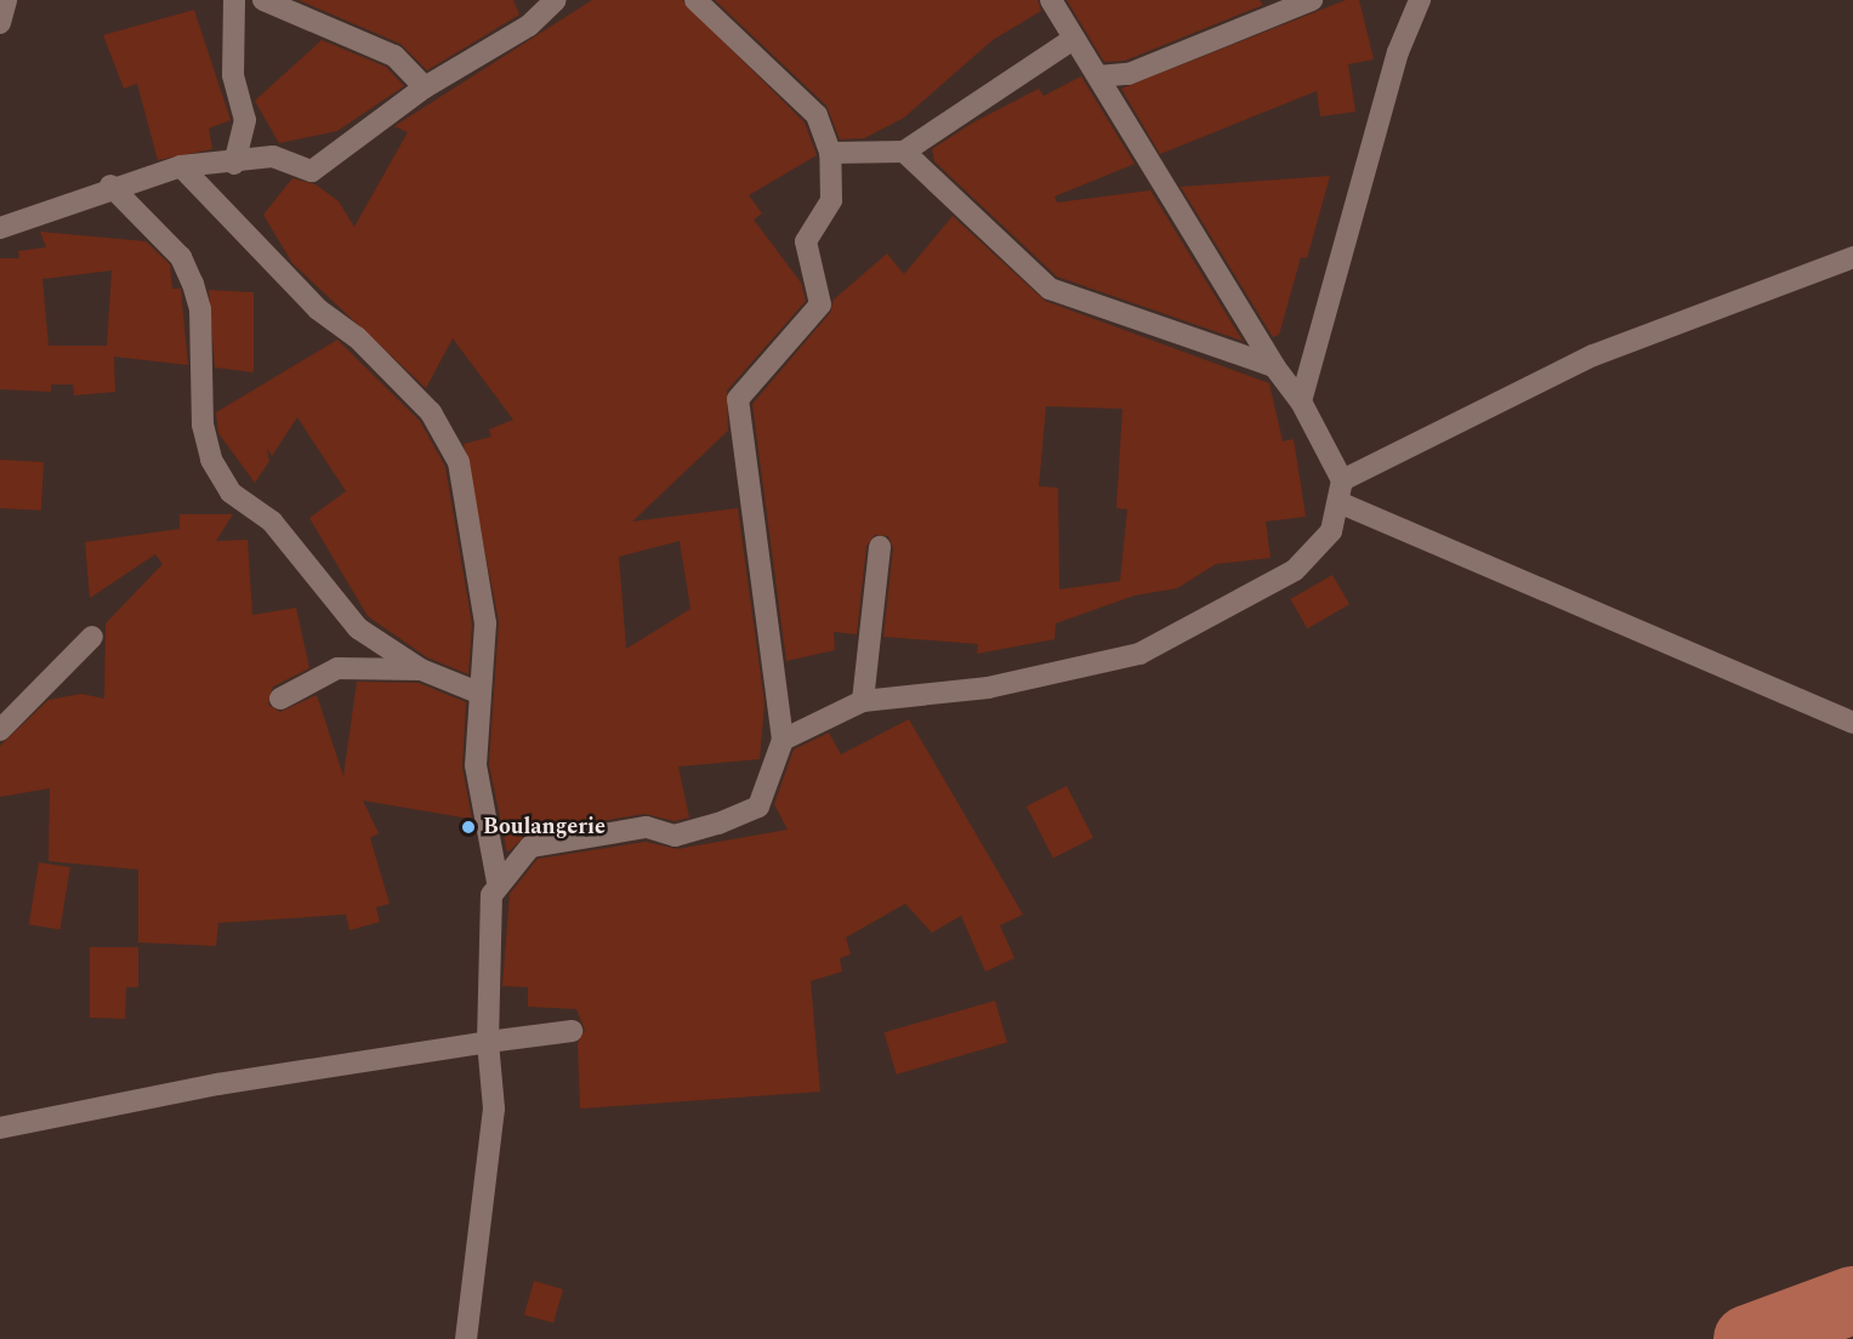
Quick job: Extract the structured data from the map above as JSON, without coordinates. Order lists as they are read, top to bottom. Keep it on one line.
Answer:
{"places":["Boulangerie"]}
